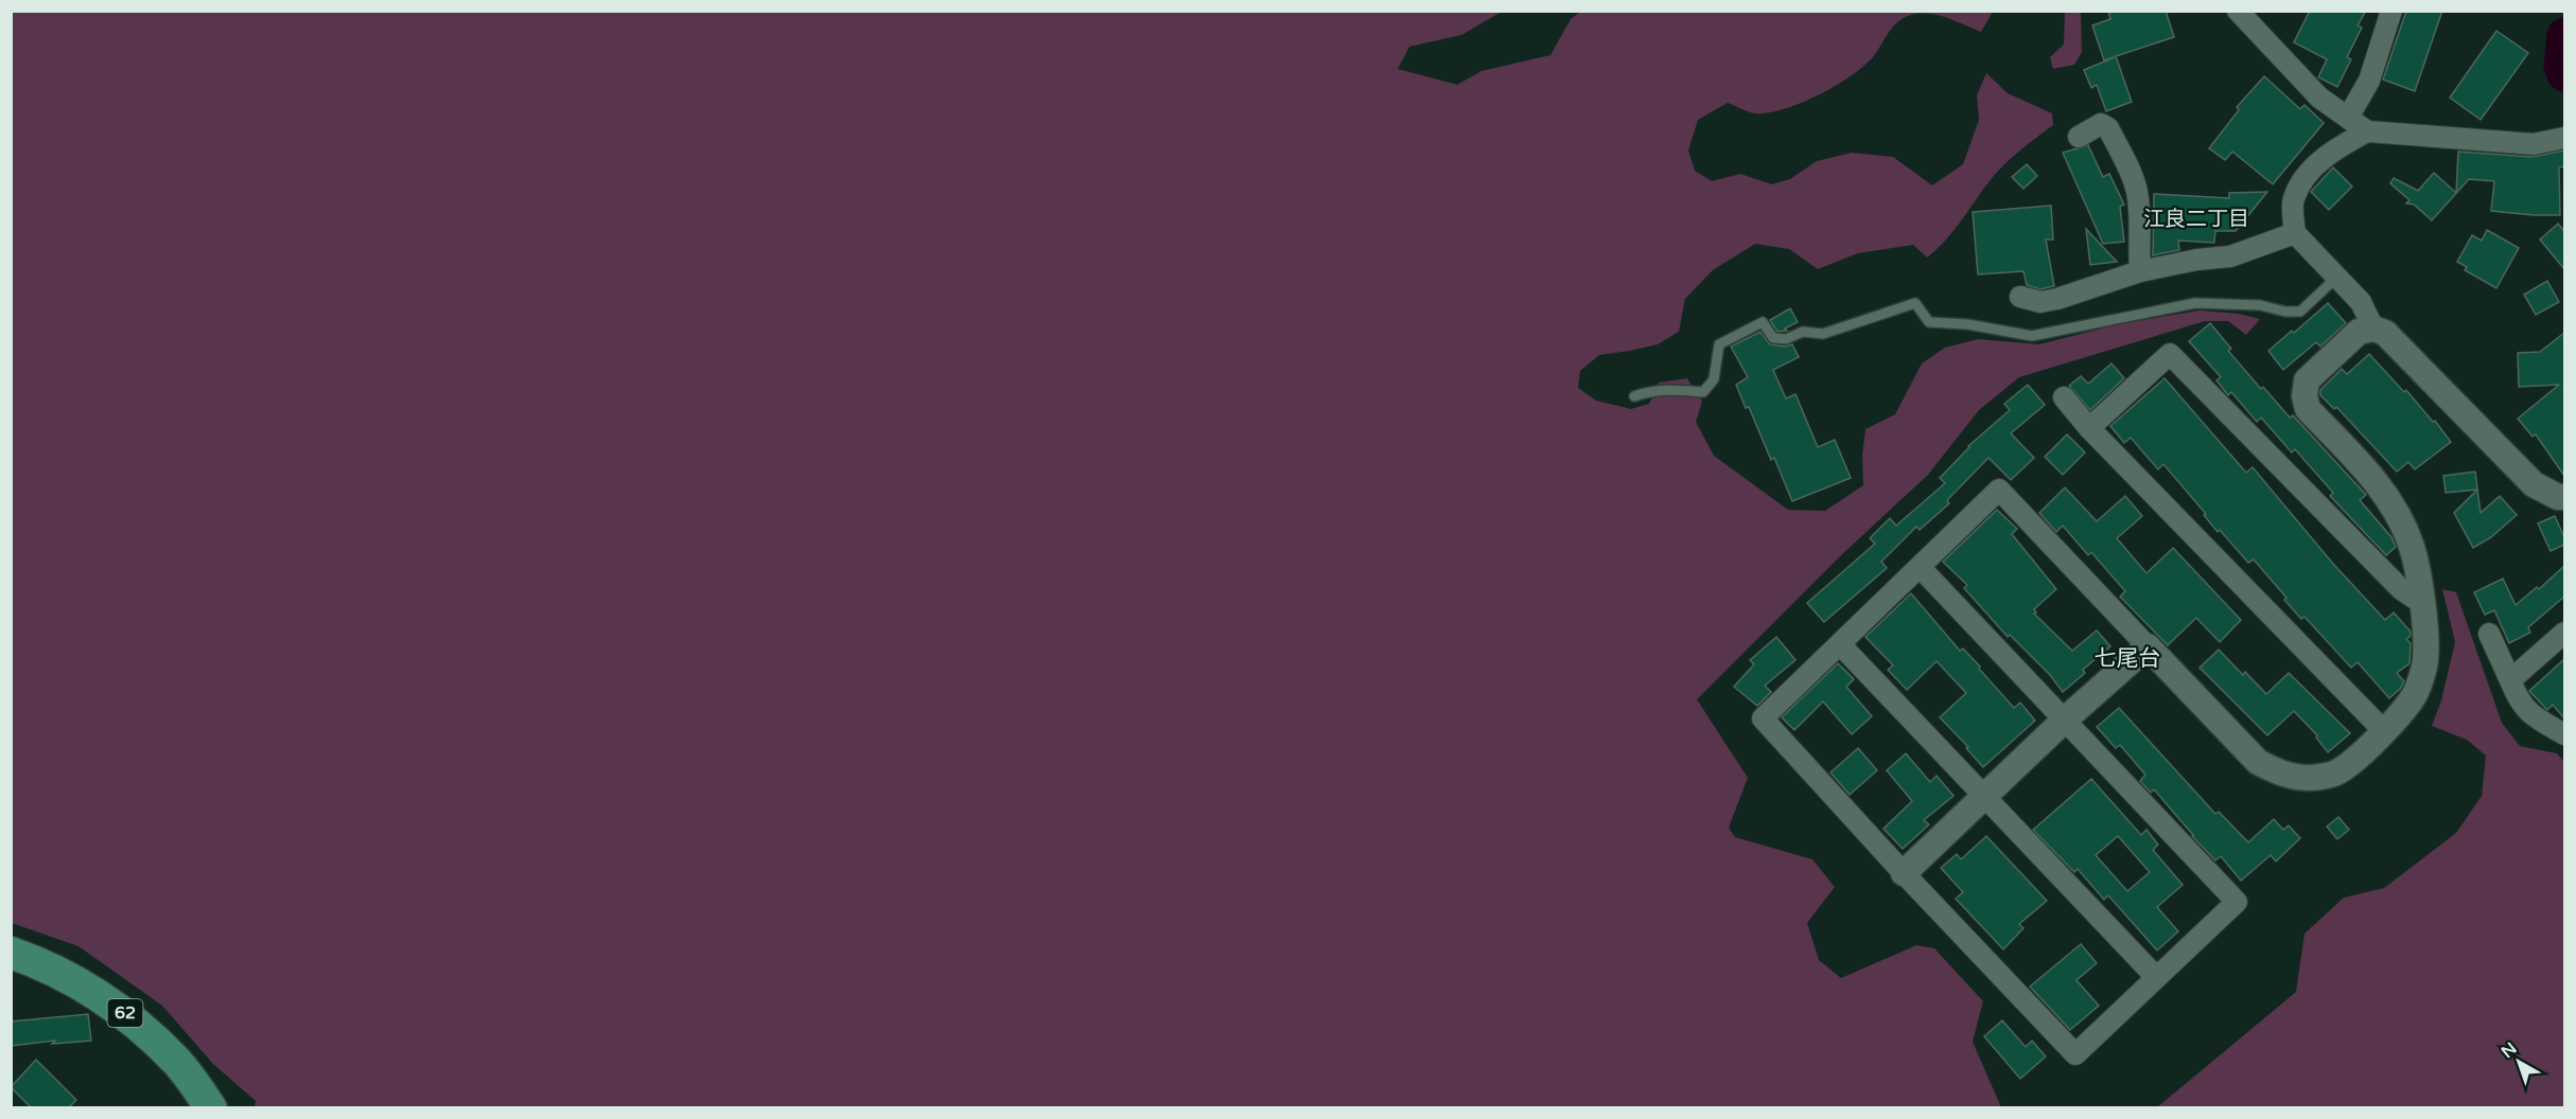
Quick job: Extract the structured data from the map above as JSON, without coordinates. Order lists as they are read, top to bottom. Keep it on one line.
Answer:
{"streets":{"main road":["62"]},"districts":["江良二丁目","七尾台"],"north":"top left"}
